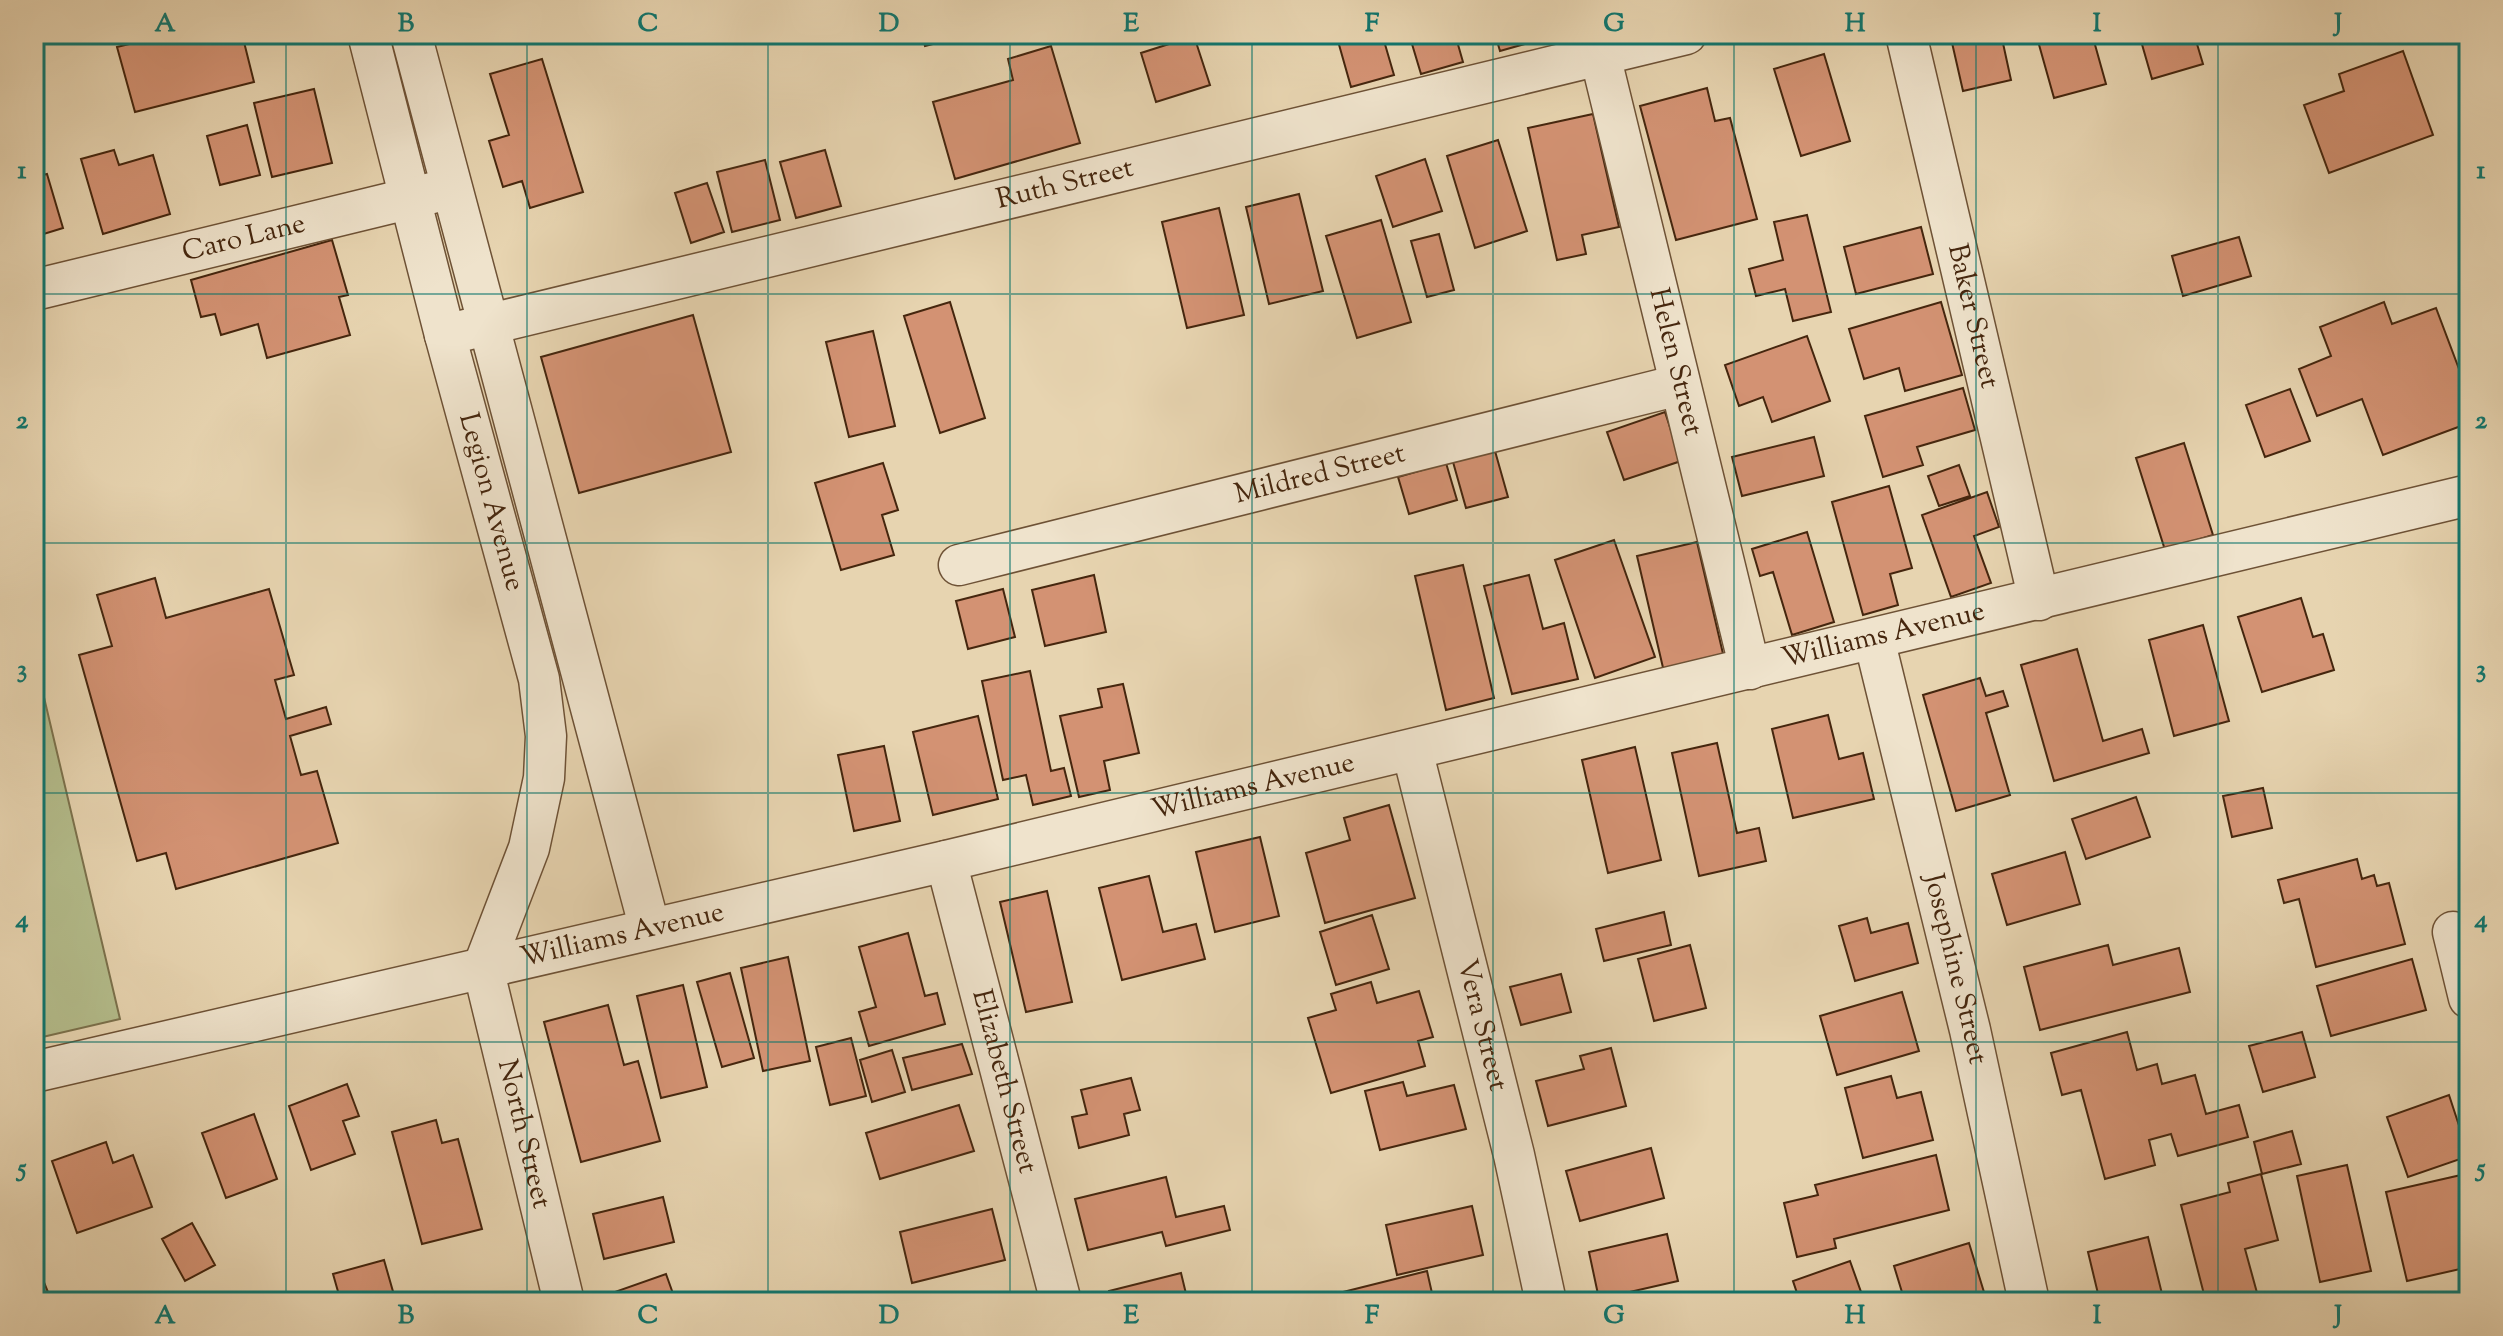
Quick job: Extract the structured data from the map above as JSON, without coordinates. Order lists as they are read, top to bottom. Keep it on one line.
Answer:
{"streets":{"street":["Ruth Street","Caro Lane","Baker Street","Helen Street","Mildred Street","Legion Avenue","Williams Avenue","Josephine Street","Vera Street","Elizabeth Street","North Street"]},"crossings":[["Ruth Street","Helen Street"],["Ruth Street","Legion Avenue"],["Caro Lane","Legion Avenue"],["Baker Street","Williams Avenue"],["Helen Street","Mildred Street"],["Helen Street","Williams Avenue"],["Legion Avenue","Williams Avenue"],["Legion Avenue","North Street"],["Williams Avenue","Josephine Street"],["Williams Avenue","Vera Street"],["Williams Avenue","Elizabeth Street"],["Williams Avenue","North Street"]],"grid":{"columns":["A","B","C","D","E","F","G","H","I","J"],"rows":["1","2","3","4","5"]}}
